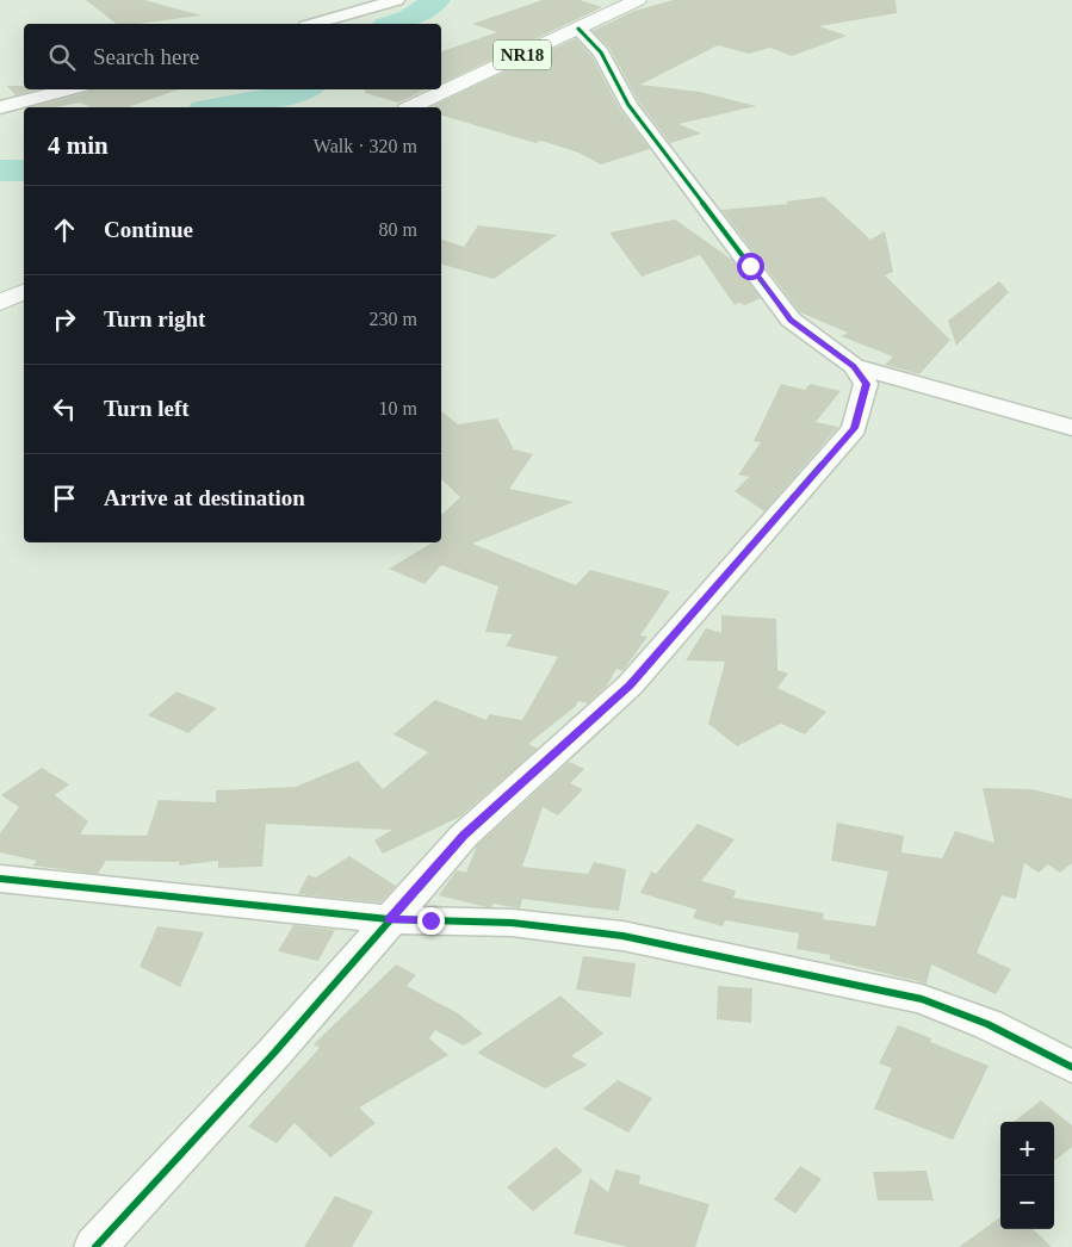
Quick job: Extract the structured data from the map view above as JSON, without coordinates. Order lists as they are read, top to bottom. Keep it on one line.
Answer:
{"streets":{"main road":["NR18"]},"page":{"search":"Search here","heading":["4 min","Walk · 320 m"],"list":[["Continue","80 m"],["Turn right","230 m"],["Turn left","10 m"],"Arrive at destination"],"map_buttons":["+","−"]}}
